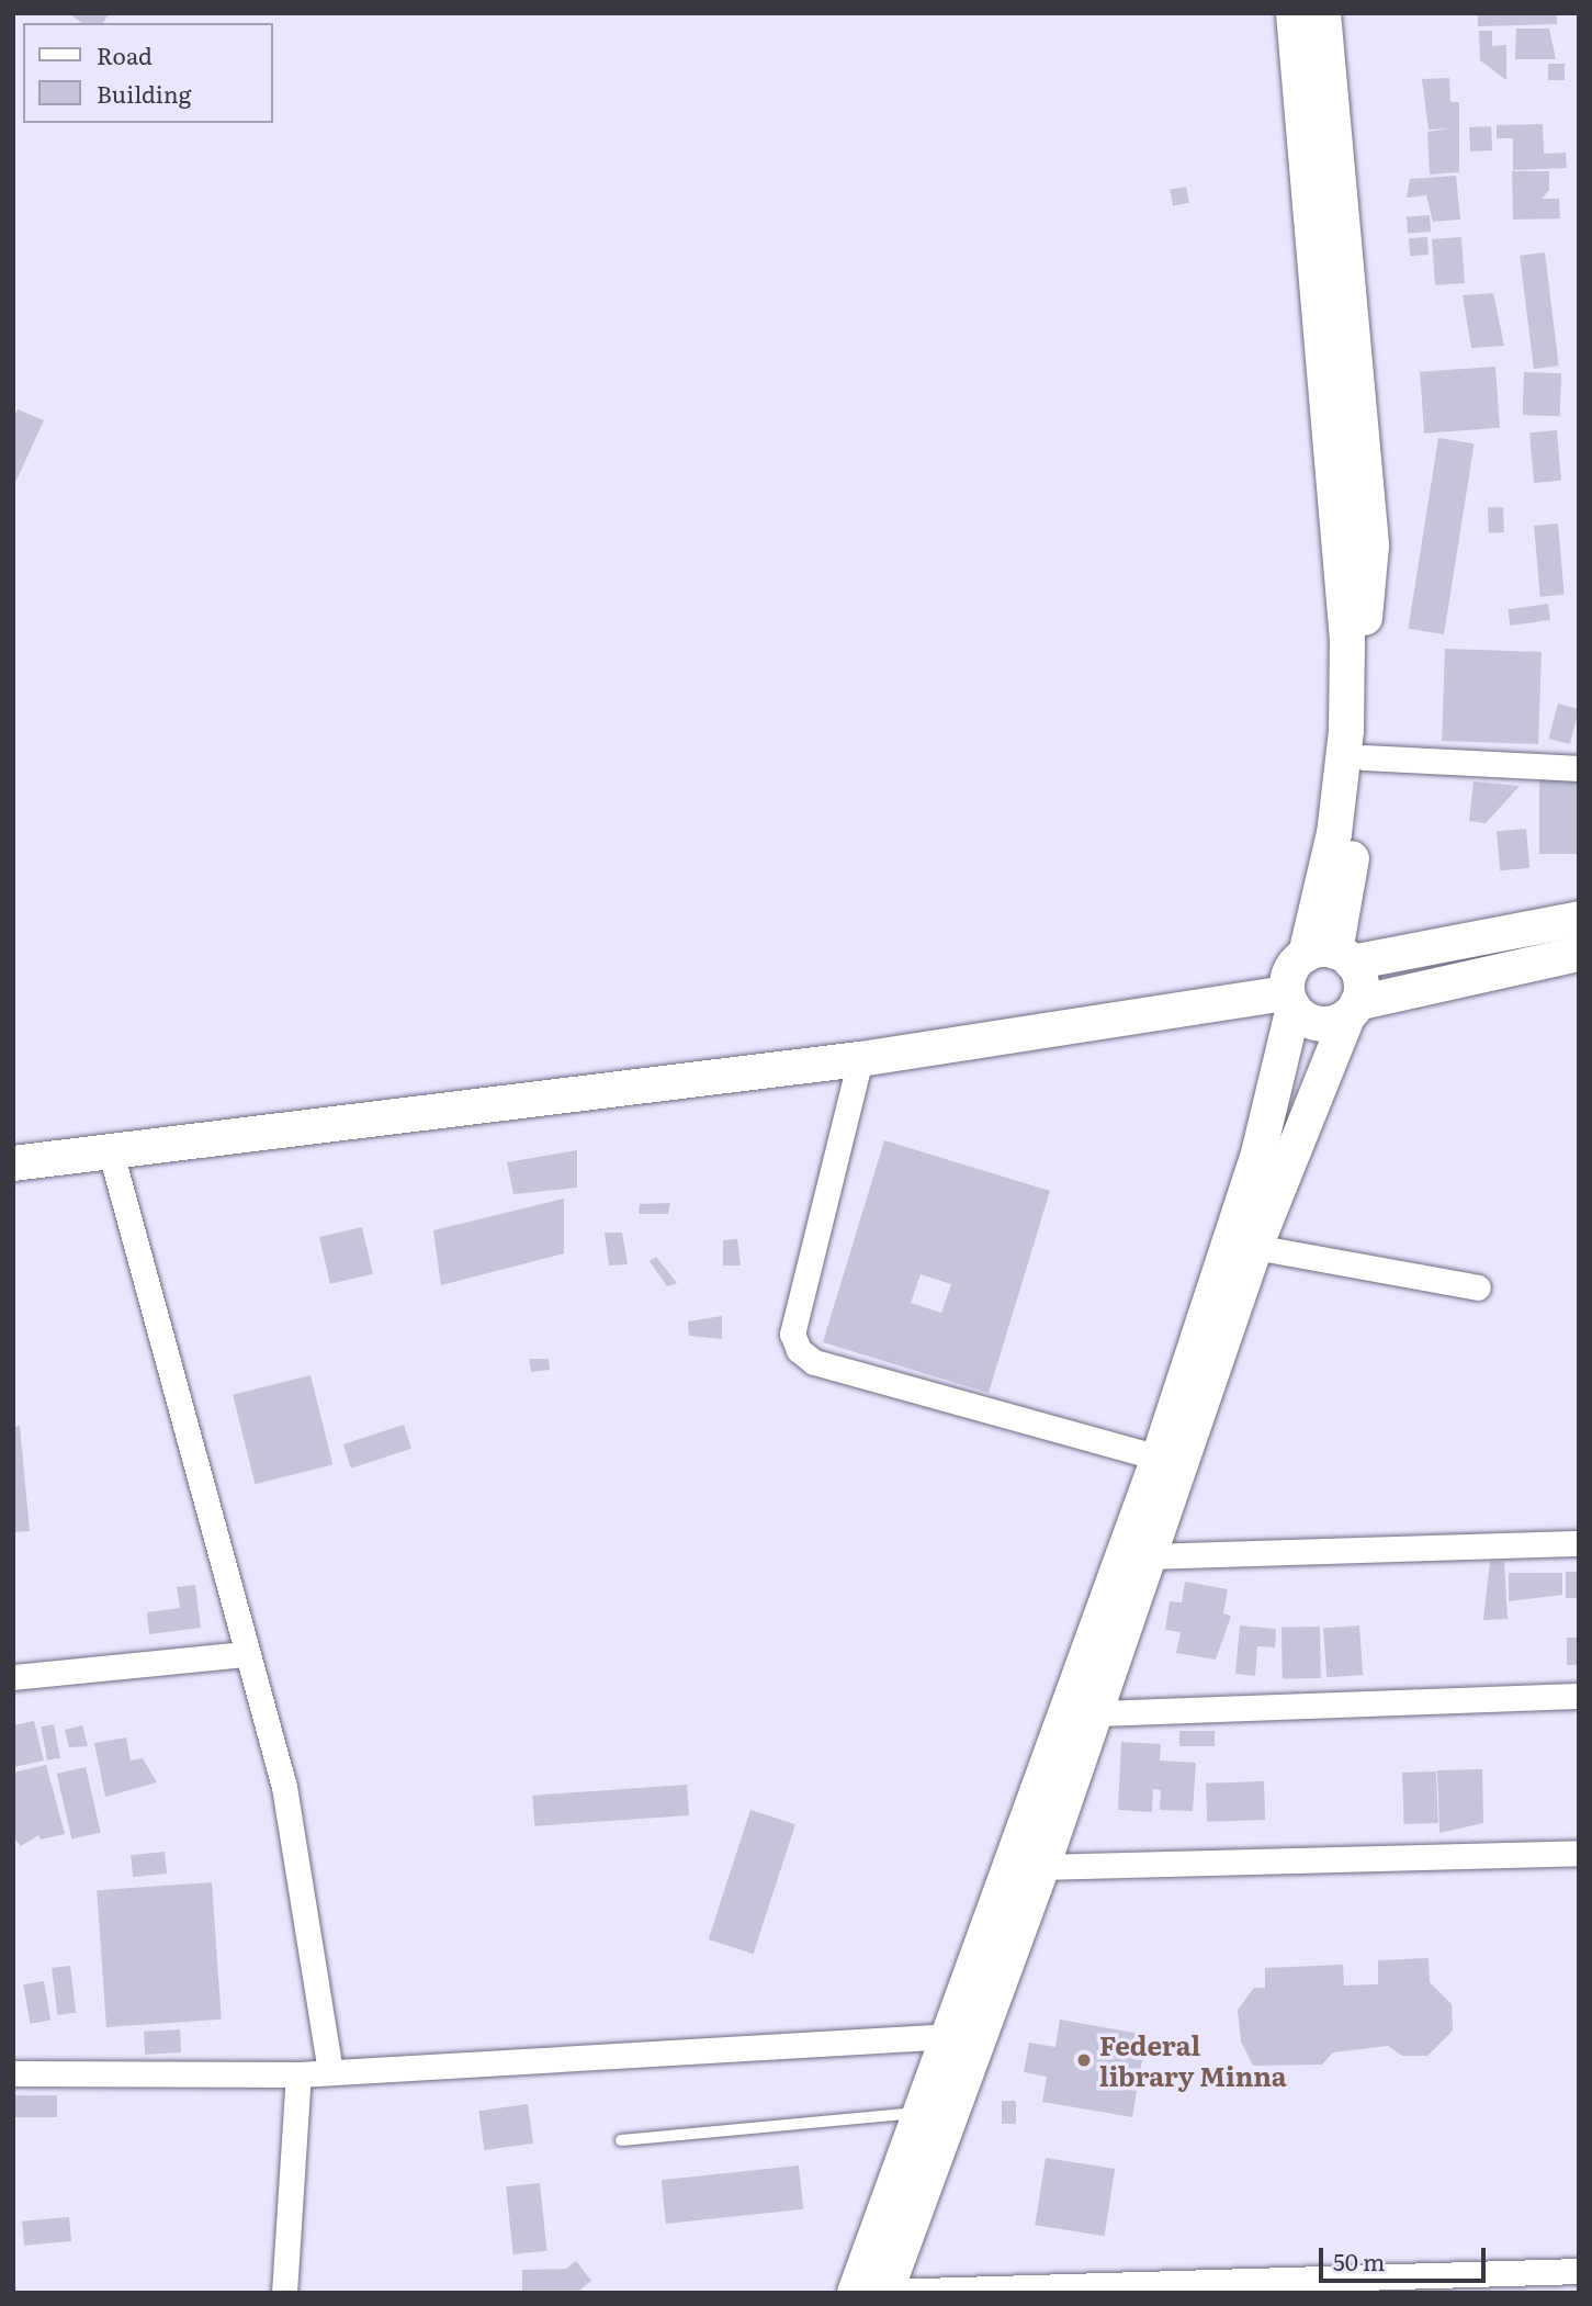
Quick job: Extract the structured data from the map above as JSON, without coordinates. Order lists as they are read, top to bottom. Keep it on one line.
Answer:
{"places":["Federal library Minna"],"legend":["Road","Building"],"scale_bar":"50 m"}
